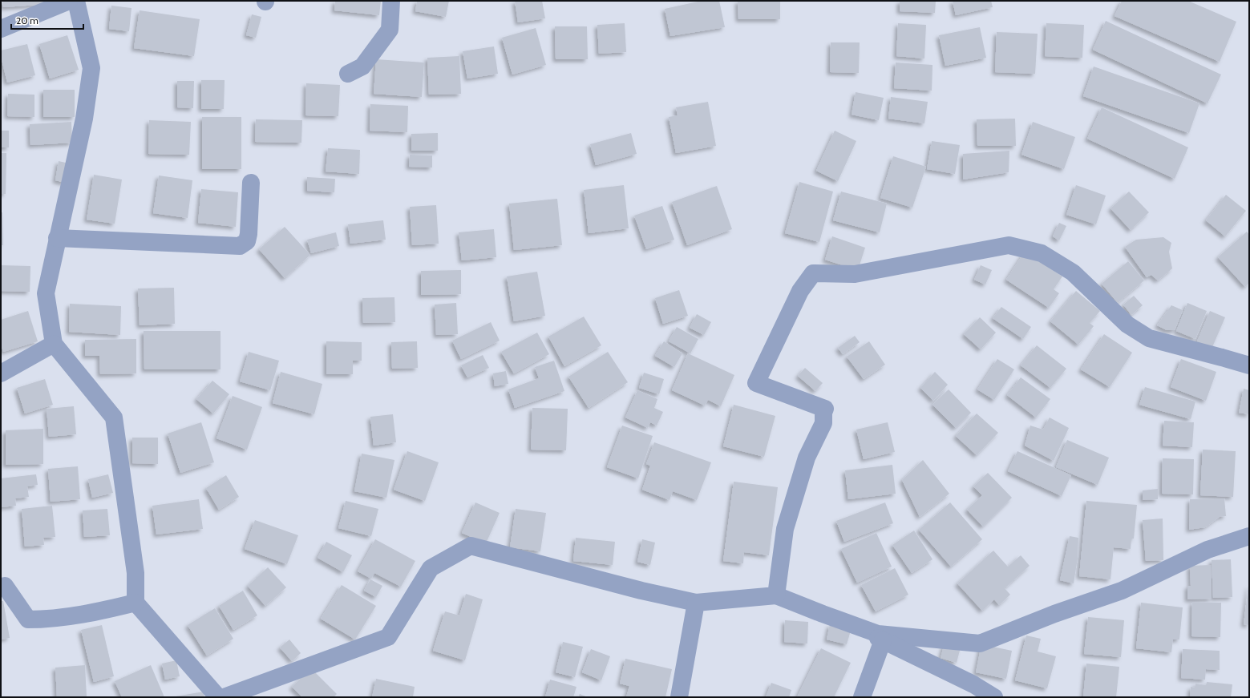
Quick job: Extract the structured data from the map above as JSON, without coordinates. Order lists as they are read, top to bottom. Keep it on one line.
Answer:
{"scale_bar":"20 m"}
